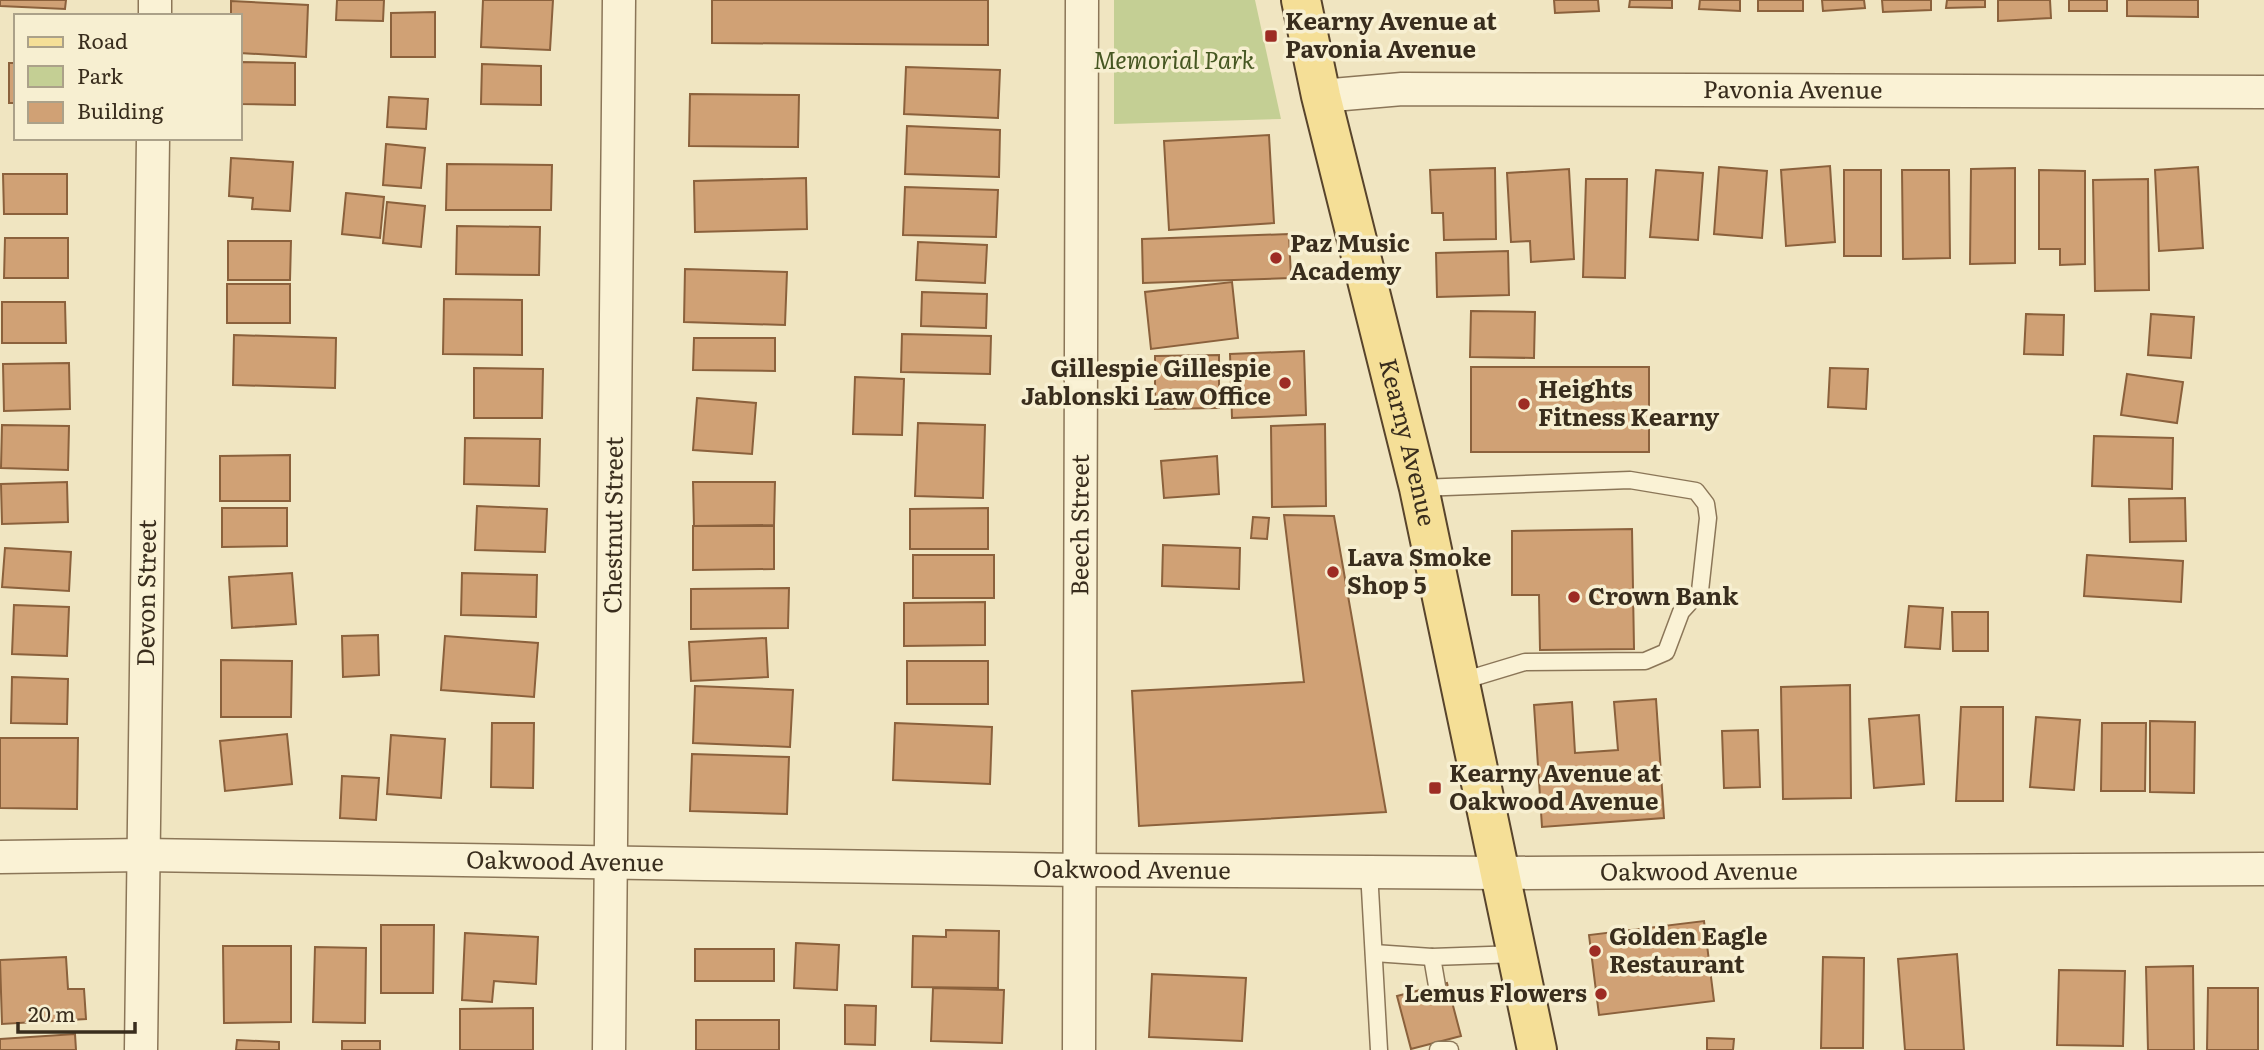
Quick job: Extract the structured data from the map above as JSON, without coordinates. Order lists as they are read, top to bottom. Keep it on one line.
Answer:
{"streets":{"main road":["Kearny Avenue"],"street":["Pavonia Avenue","Chestnut Street","Beech Street","Devon Street","Oakwood Avenue"]},"crossings":[["Pavonia Avenue","Kearny Avenue"],["Kearny Avenue","Oakwood Avenue"],["Chestnut Street","Oakwood Avenue"],["Beech Street","Oakwood Avenue"],["Devon Street","Oakwood Avenue"]],"parks":["Memorial Park"],"places":{"transit":["Kearny Avenue at Pavonia Avenue","Kearny Avenue at Oakwood Avenue"],"other":["Paz Music Academy","Gillespie Gillespie Jablonski Law Office","Heights Fitness Kearny","Lava Smoke Shop 5","Crown Bank","Golden Eagle Restaurant","Lemus Flowers"]},"legend":["Road","Park","Building"],"scale_bar":"20 m"}
